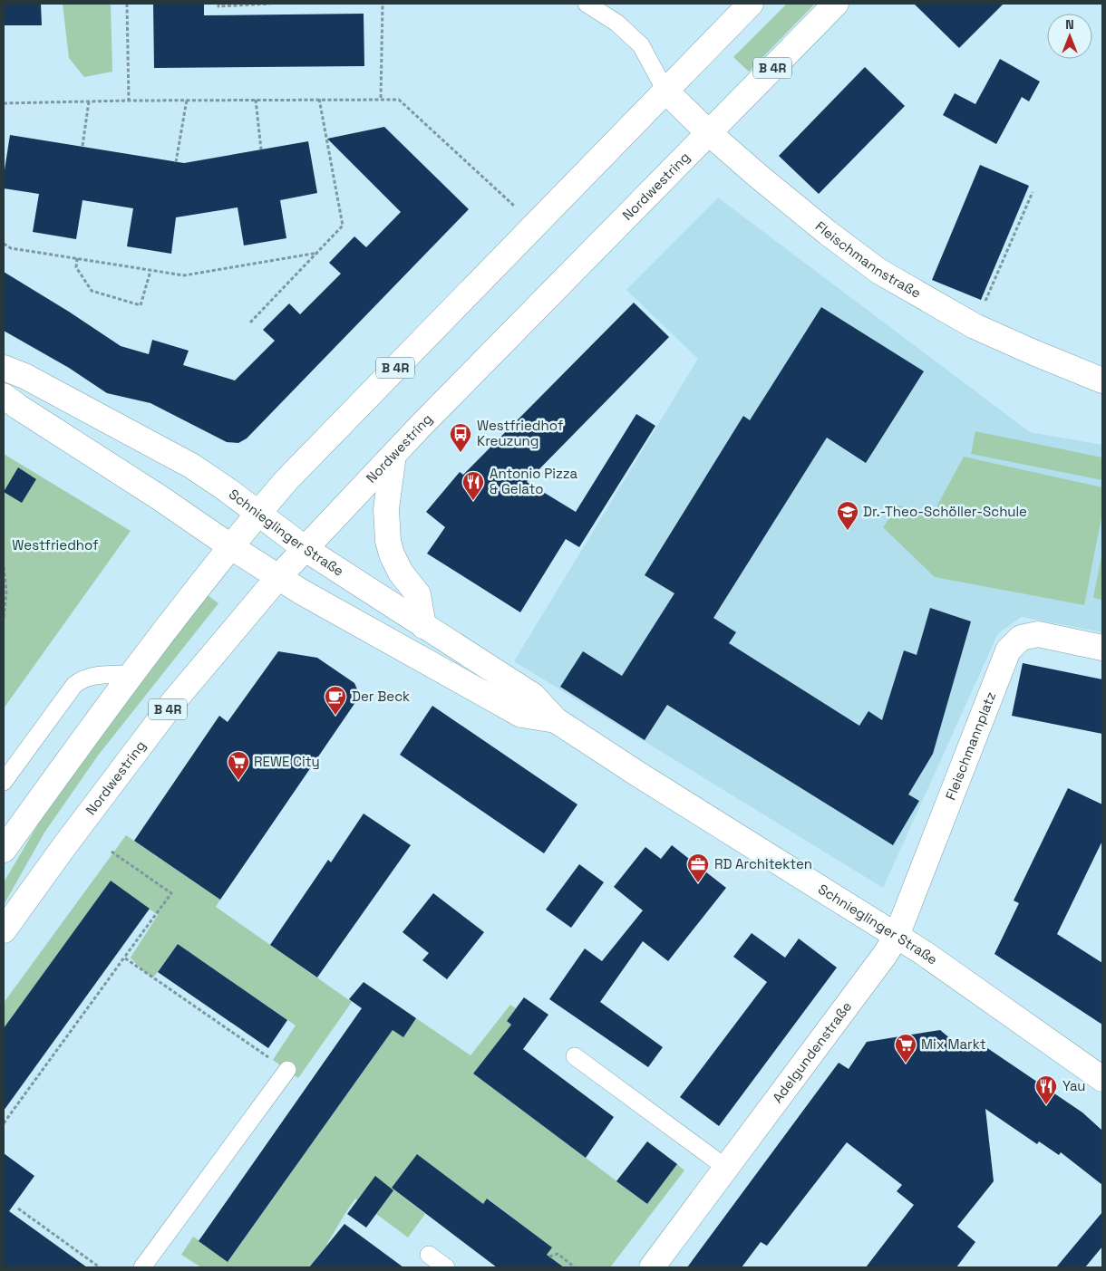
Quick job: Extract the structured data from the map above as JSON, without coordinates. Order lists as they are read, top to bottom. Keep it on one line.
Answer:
{"streets":{"main road":["B 4R","Nordwestring","Fleischmannstraße","Schnieglinger Straße","Fleischmannplatz","Adelgundenstraße"]},"crossings":[["B 4R","Fleischmannstraße"],["B 4R","Schnieglinger Straße"],["Nordwestring","Fleischmannstraße"],["Nordwestring","Schnieglinger Straße"],["Schnieglinger Straße","Fleischmannplatz"],["Schnieglinger Straße","Adelgundenstraße"],["Fleischmannplatz","Adelgundenstraße"]],"parks":["Westfriedhof"],"places":{"bus stop":["Westfriedhof Kreuzung"],"restaurant":["Antonio Pizza & Gelato","Yau"],"school or university":["Dr.-Theo-Schöller-Schule"],"cafe":["Der Beck"],"supermarket":["REWE City","Mix Markt"],"office":["RD Architekten"]},"north":"top"}
